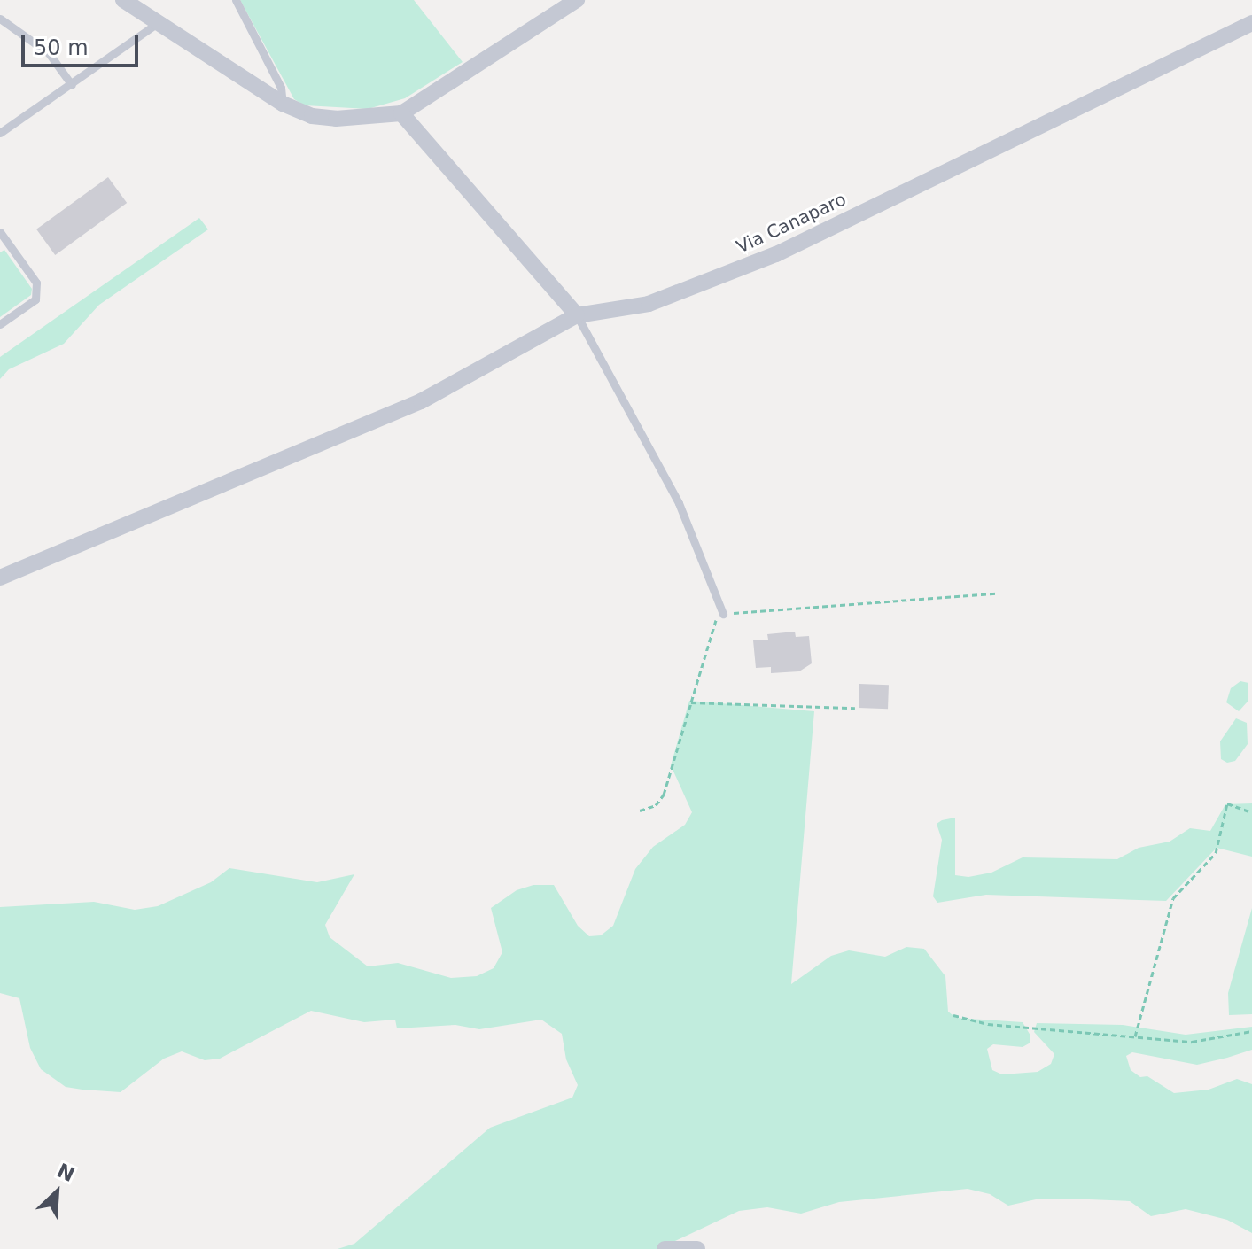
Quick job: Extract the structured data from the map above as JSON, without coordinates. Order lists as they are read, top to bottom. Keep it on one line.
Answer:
{"streets":{"street":["Via Canaparo"]},"scale_bar":"50 m","north":"top right"}
